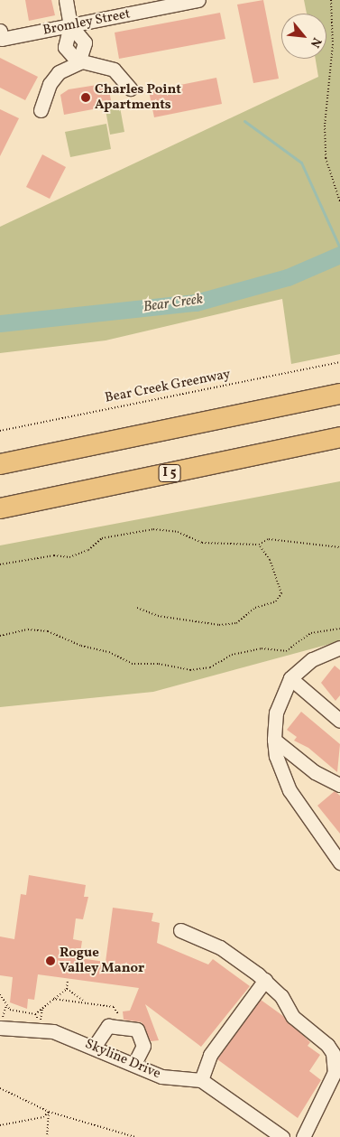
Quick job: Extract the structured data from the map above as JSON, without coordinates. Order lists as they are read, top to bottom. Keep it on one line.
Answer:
{"streets":{"highway":["I 5"],"street":["Bromley Street","Skyline Drive"],"path":["Bear Creek Greenway"]},"water":["Bear Creek"],"places":["Charles Point Apartments","Rogue Valley Manor"],"north":"bottom right"}
